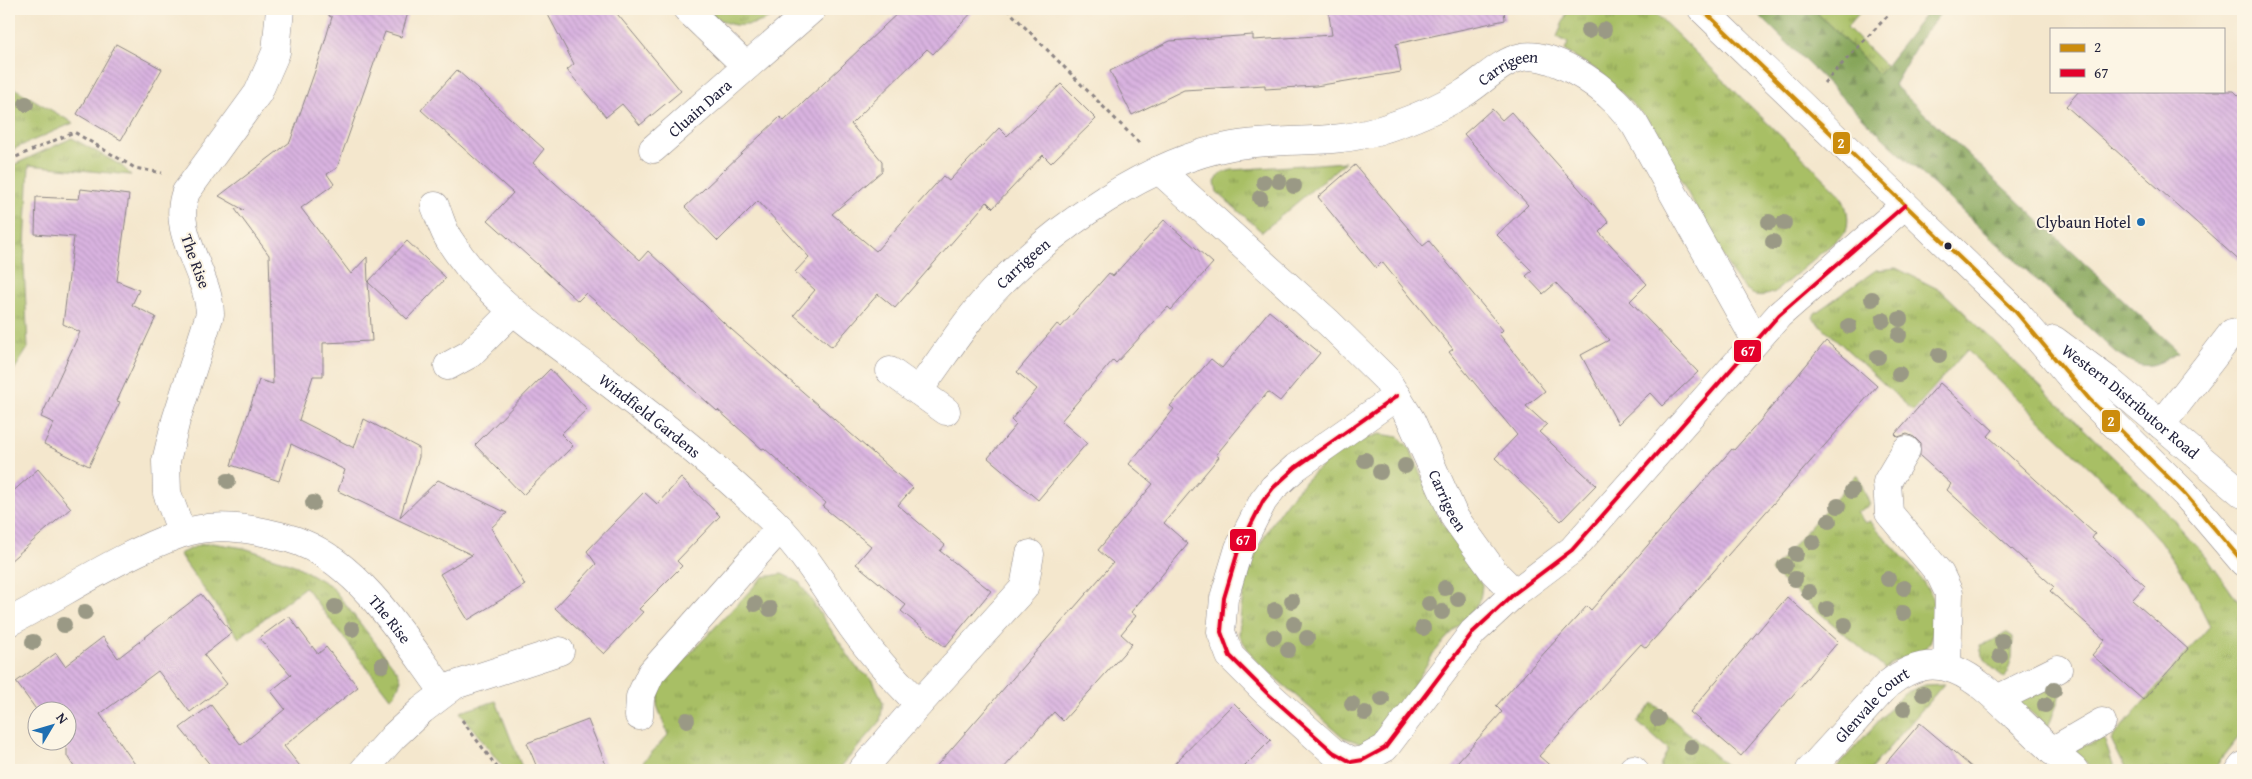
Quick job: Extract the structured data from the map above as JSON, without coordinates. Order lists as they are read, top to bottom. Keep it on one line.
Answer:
{"streets":{"street":["Carrigeen","Cluain Dara","The Rise","Western Distributor Road","Windfield Gardens","Glenvale Court"]},"places":["Clybaun Hotel"],"lines":["transit line 2","transit line 67"],"legend":["2","67"],"north":"top right"}
